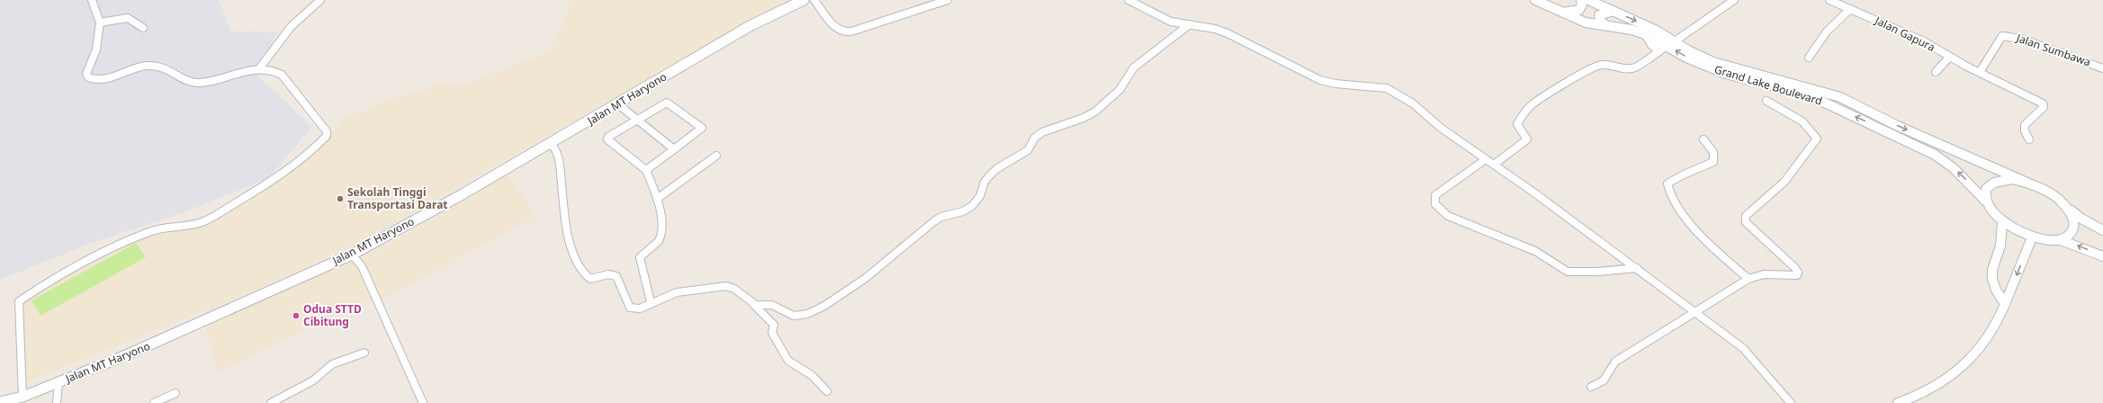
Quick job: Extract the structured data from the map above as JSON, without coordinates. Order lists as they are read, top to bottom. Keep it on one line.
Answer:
{"streets":{"main road":["Jalan MT Haryono"],"street":["Jalan Gapura","Jalan Sumbawa","Grand Lake Boulevard"]},"crossings":[["Jalan Gapura","Jalan Sumbawa"]],"places":["Sekolah Tinggi Transportasi Darat","Odua STTD Cibitung"]}
